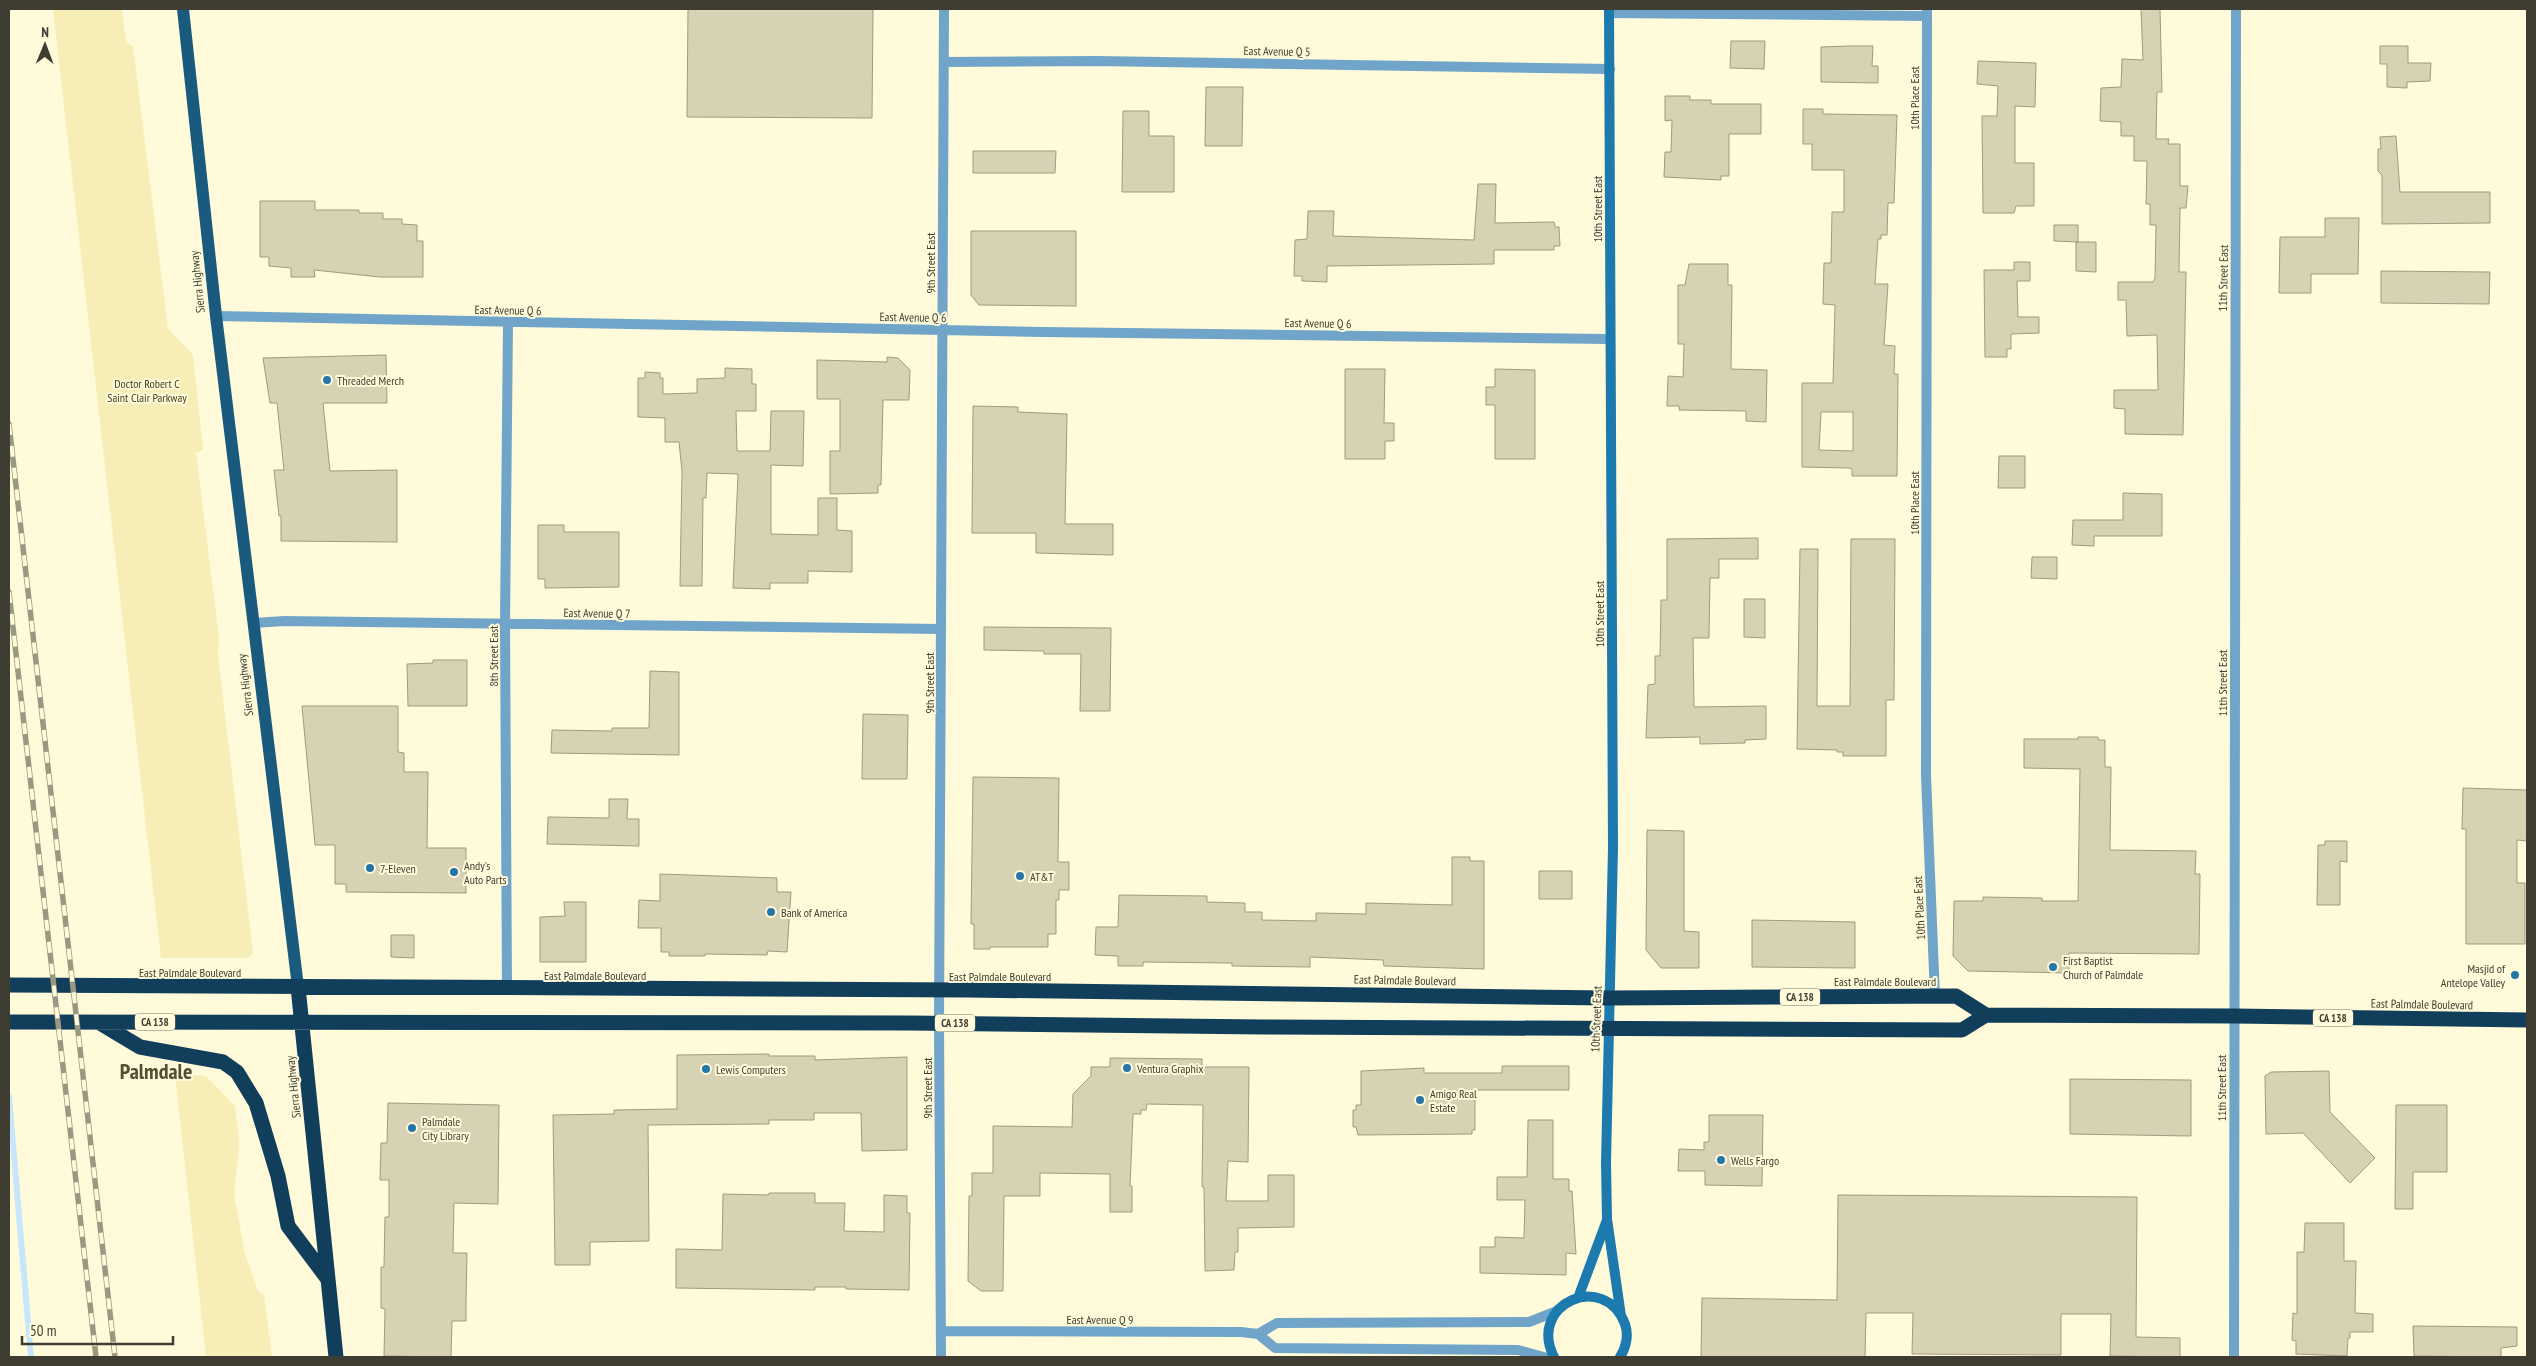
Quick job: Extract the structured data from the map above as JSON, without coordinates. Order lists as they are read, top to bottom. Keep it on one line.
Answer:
{"streets":{"highway":["Sierra Highway","East Palmdale Boulevard","CA 138"],"main road":["10th Street East"],"street":["East Avenue Q 5","10th Place East","9th Street East","11th Street East","East Avenue Q 6","East Avenue Q 7","8th Street East","East Avenue Q 9"]},"crossings":[["East Avenue Q 5","10th Street East"],["East Avenue Q 5","9th Street East"],["10th Place East","East Palmdale Boulevard"],["10th Street East","East Avenue Q 6"],["10th Street East","East Palmdale Boulevard"],["10th Street East","CA 138"],["9th Street East","East Avenue Q 6"],["9th Street East","East Avenue Q 7"],["9th Street East","East Palmdale Boulevard"],["9th Street East","CA 138"],["9th Street East","East Avenue Q 9"],["11th Street East","East Palmdale Boulevard"],["Sierra Highway","East Avenue Q 6"],["Sierra Highway","East Avenue Q 7"],["Sierra Highway","East Palmdale Boulevard"],["Sierra Highway","CA 138"],["East Avenue Q 6","8th Street East"],["East Avenue Q 7","8th Street East"],["8th Street East","East Palmdale Boulevard"],["East Palmdale Boulevard","CA 138"]],"districts":["Palmdale"],"parks":["Doctor Robert C Saint Clair Parkway"],"places":["Threaded Merch","7-Eleven","Andy's Auto Parts","AT&T","Bank of America","First Baptist Church of Palmdale","Masjid of Antelope Valley","Ventura Graphix","Lewis Computers","Amigo Real Estate","Palmdale City Library","Wells Fargo"],"scale_bar":"50 m","north":"top"}
